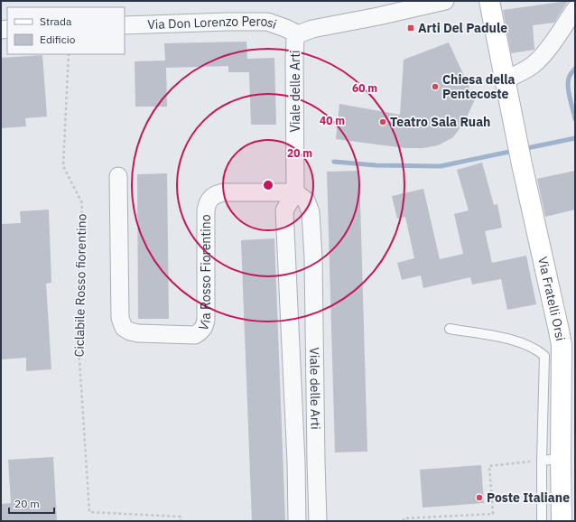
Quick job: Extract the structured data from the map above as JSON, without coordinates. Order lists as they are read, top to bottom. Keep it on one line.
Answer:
{"streets":{"main road":["Via Fratelli Orsi"],"street":["Via Don Lorenzo Perosi","Viale delle Arti","Via Rosso Fiorentino"],"path":["Ciclabile Rosso fiorentino"]},"crossings":[["Via Don Lorenzo Perosi","Viale delle Arti"],["Viale delle Arti","Via Rosso Fiorentino"]],"places":{"transit":["Arti Del Padule"],"other":["Chiesa della Pentecoste","Teatro Sala Ruah","Poste Italiane"]},"legend":["Strada","Edificio"],"scale_bar":"20 m","rings":["60 m","40 m","20 m"]}
